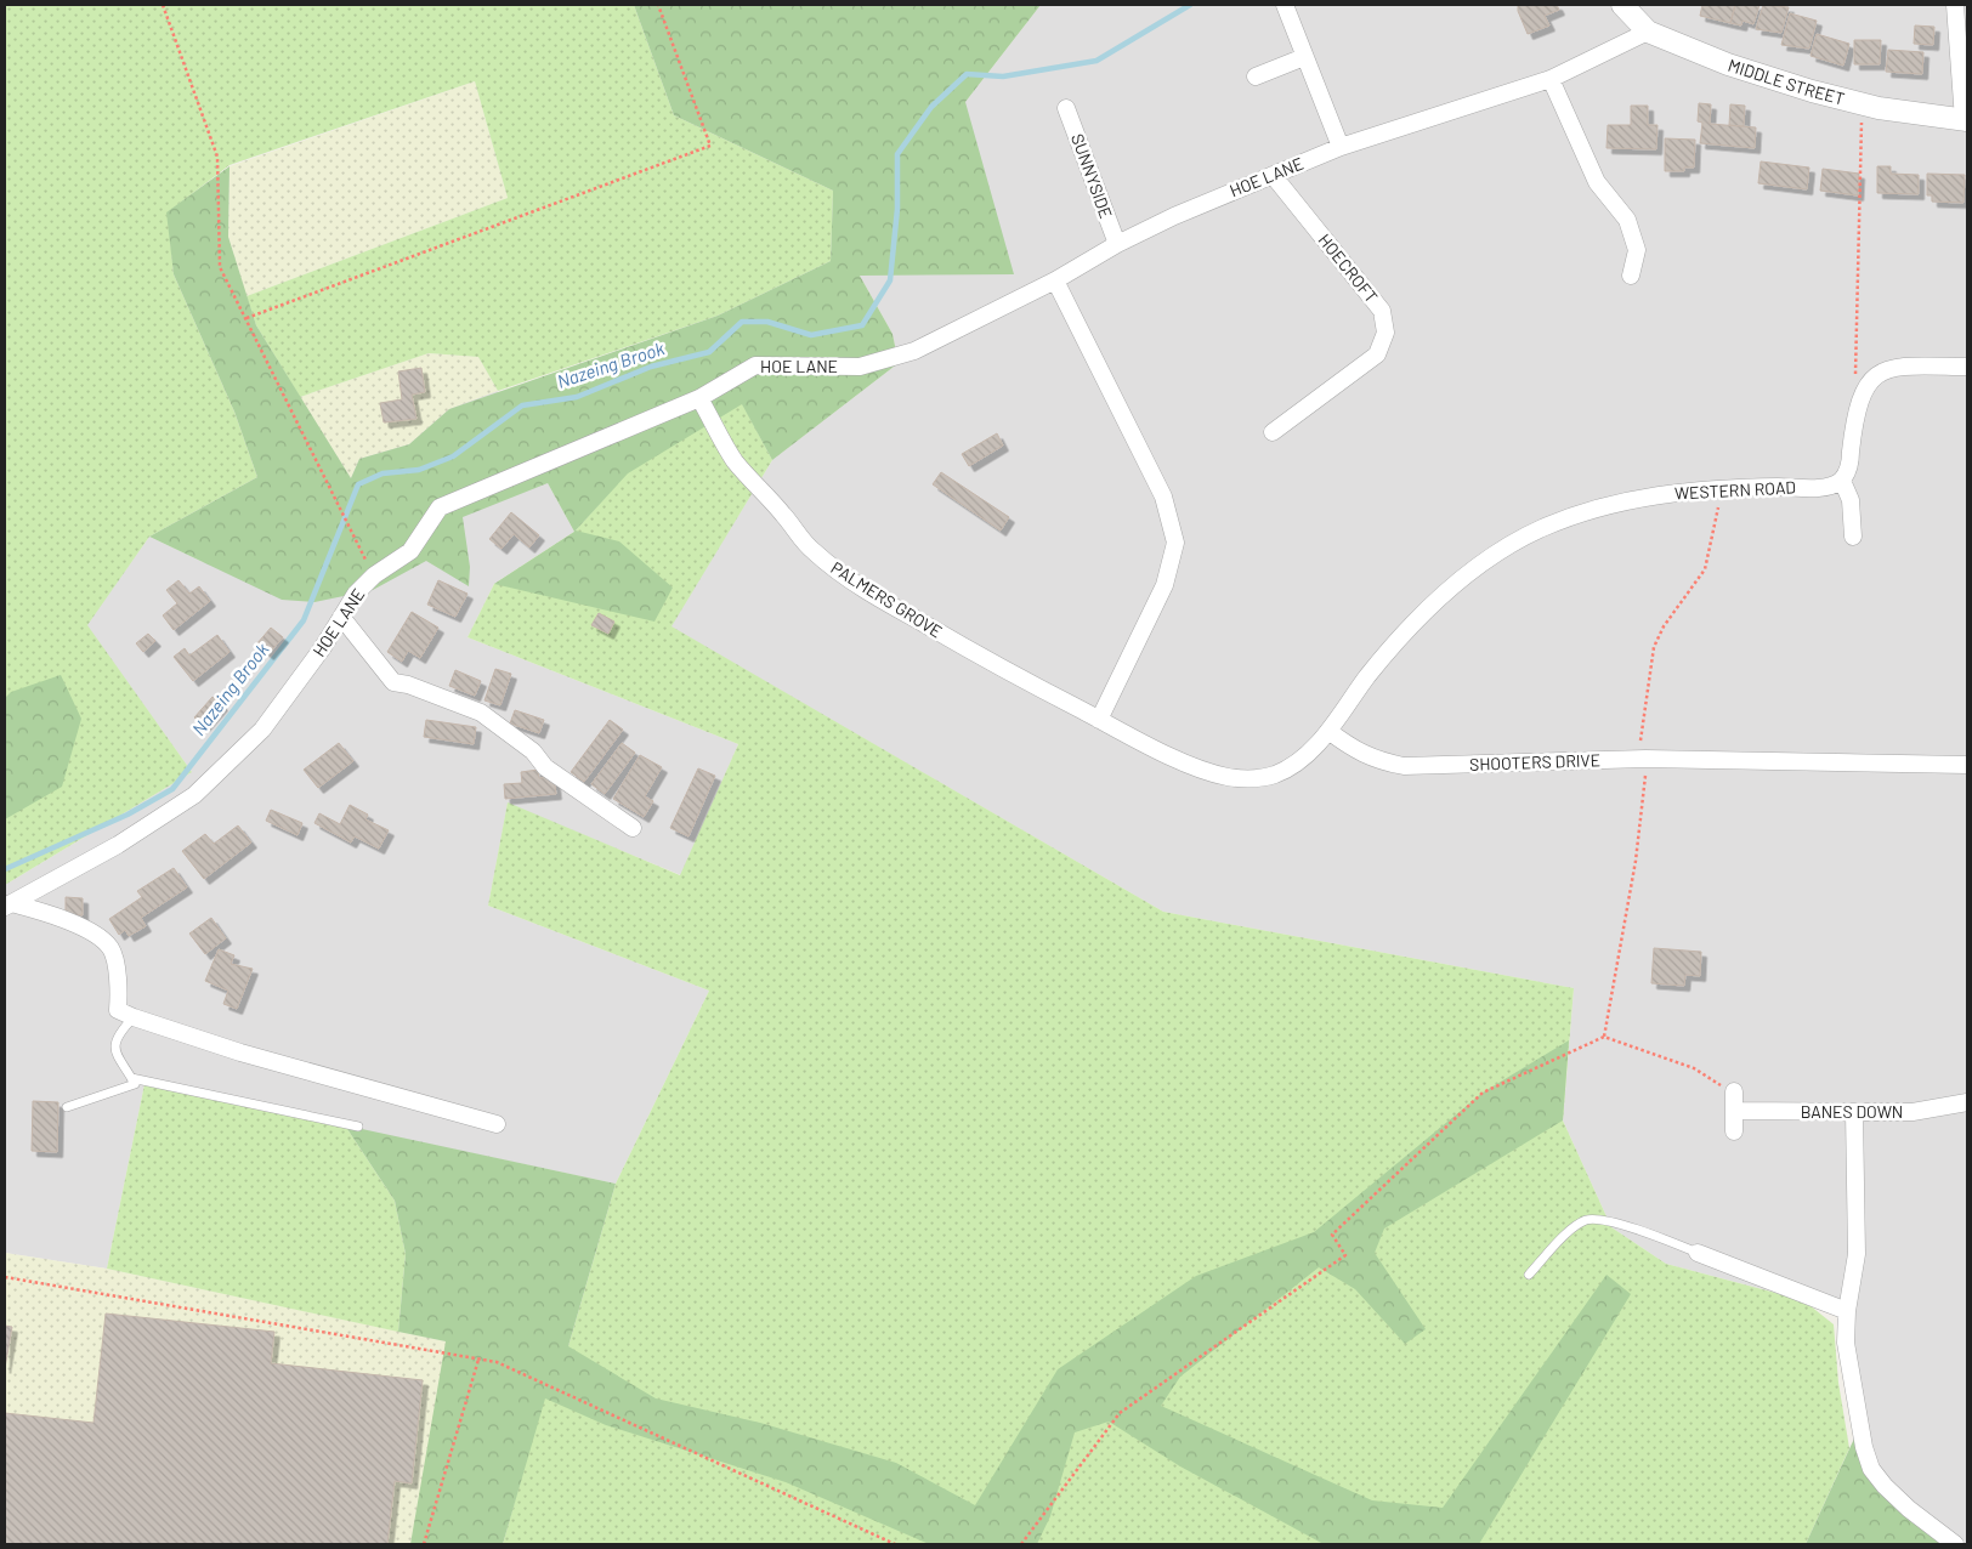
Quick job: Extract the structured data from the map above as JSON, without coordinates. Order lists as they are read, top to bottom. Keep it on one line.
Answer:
{"streets":{"street":["MIDDLE STREET","SUNNYSIDE","HOE LANE","HOECROFT","WESTERN ROAD","PALMERS GROVE","SHOOTERS DRIVE","BANES DOWN"]},"crossings":[["MIDDLE STREET","HOE LANE"],["SUNNYSIDE","HOE LANE"],["HOE LANE","HOECROFT"],["HOE LANE","PALMERS GROVE"],["WESTERN ROAD","PALMERS GROVE"],["WESTERN ROAD","SHOOTERS DRIVE"],["PALMERS GROVE","SHOOTERS DRIVE"]],"water":["Nazeing Brook"]}
